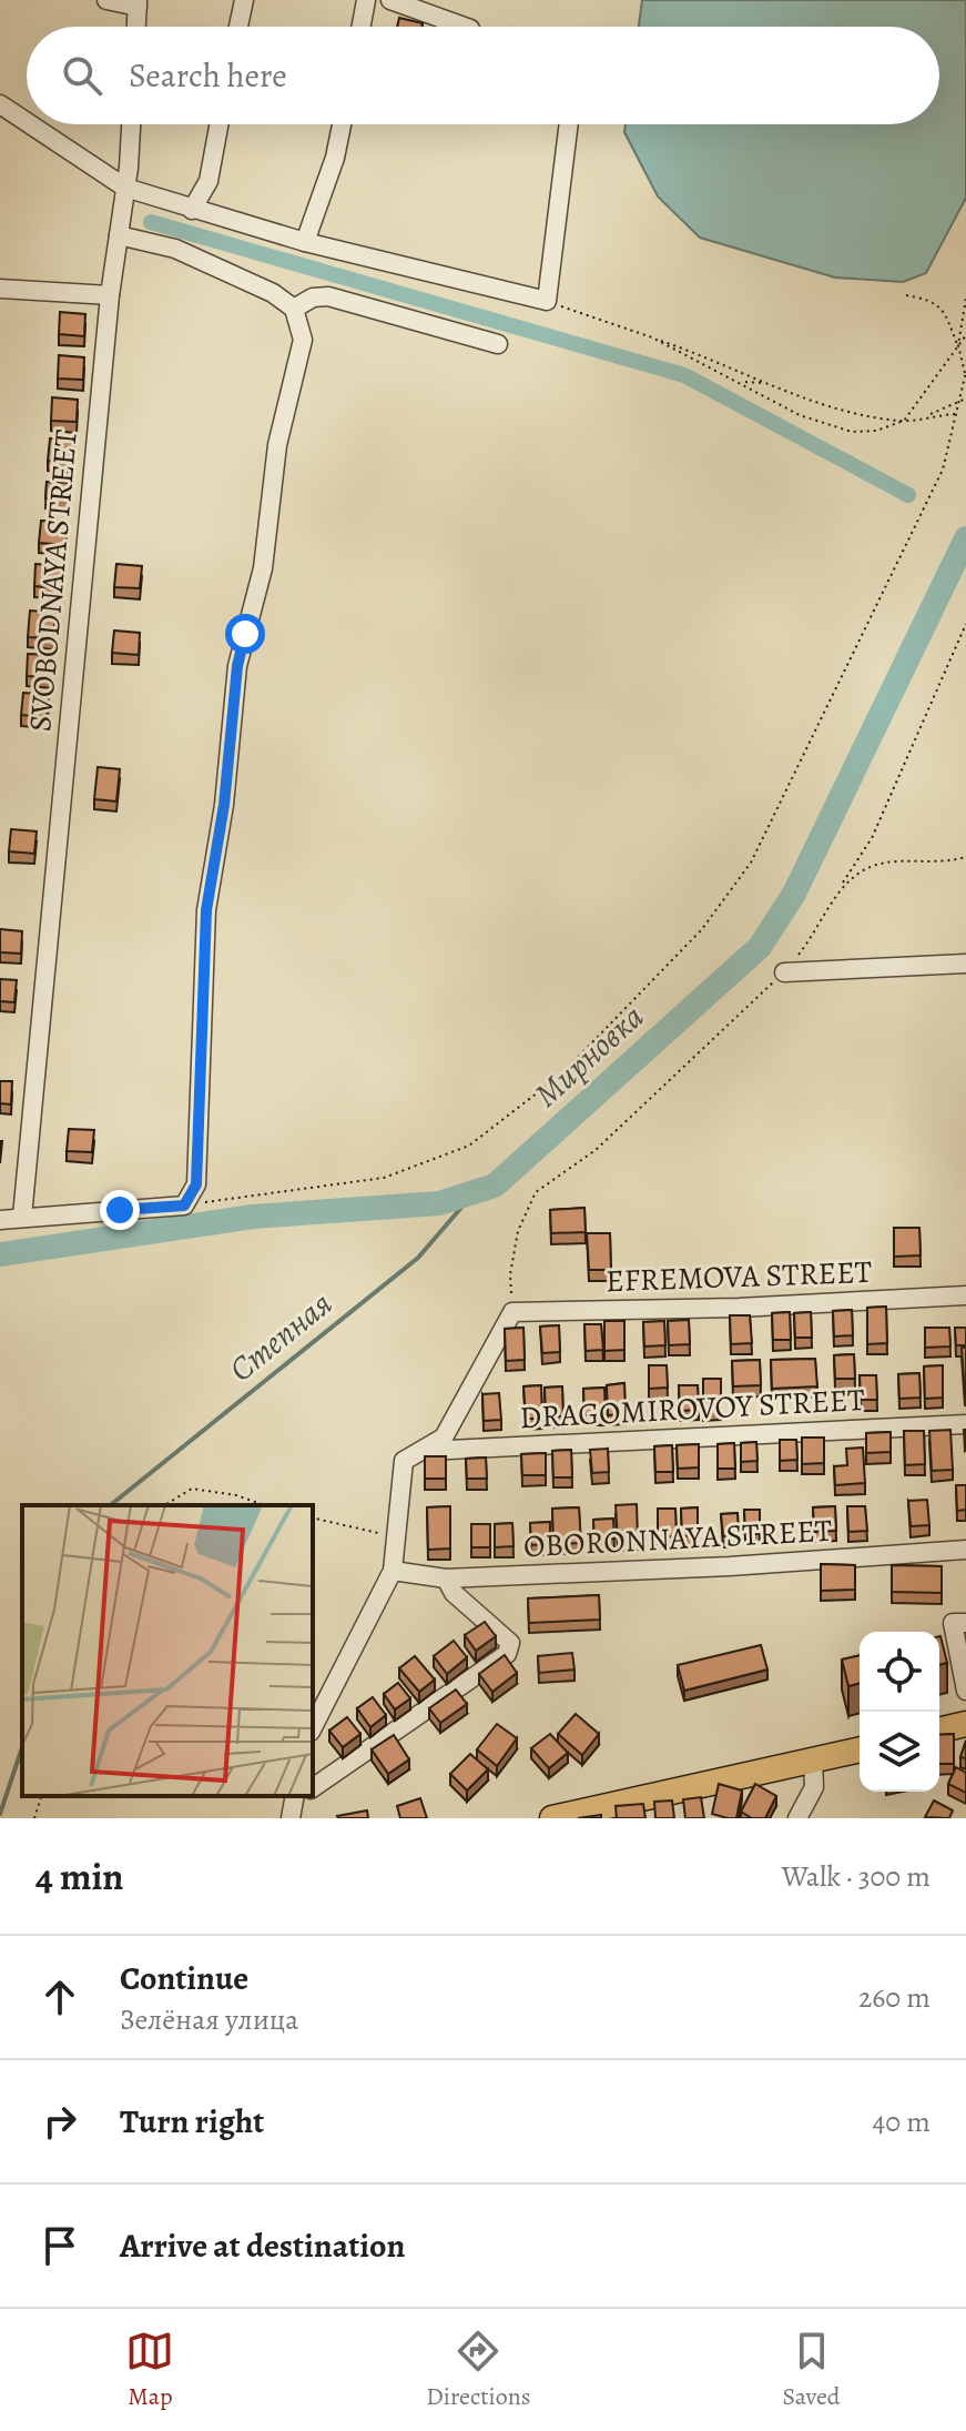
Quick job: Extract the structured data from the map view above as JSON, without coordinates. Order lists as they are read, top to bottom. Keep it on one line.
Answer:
{"streets":{"street":["SVOBODNAYA STREET","EFREMOVA STREET","DRAGOMIROVOY STREET","OBORONNAYA STREET"]},"water":["Мирновка","Степная"],"page":{"search":"Search here","heading":["4 min","Walk · 300 m"],"list":[["Continue","Зелёная улица","260 m"],["Turn right","40 m"],"Arrive at destination"],"nav":["Map","Directions","Saved"]}}
